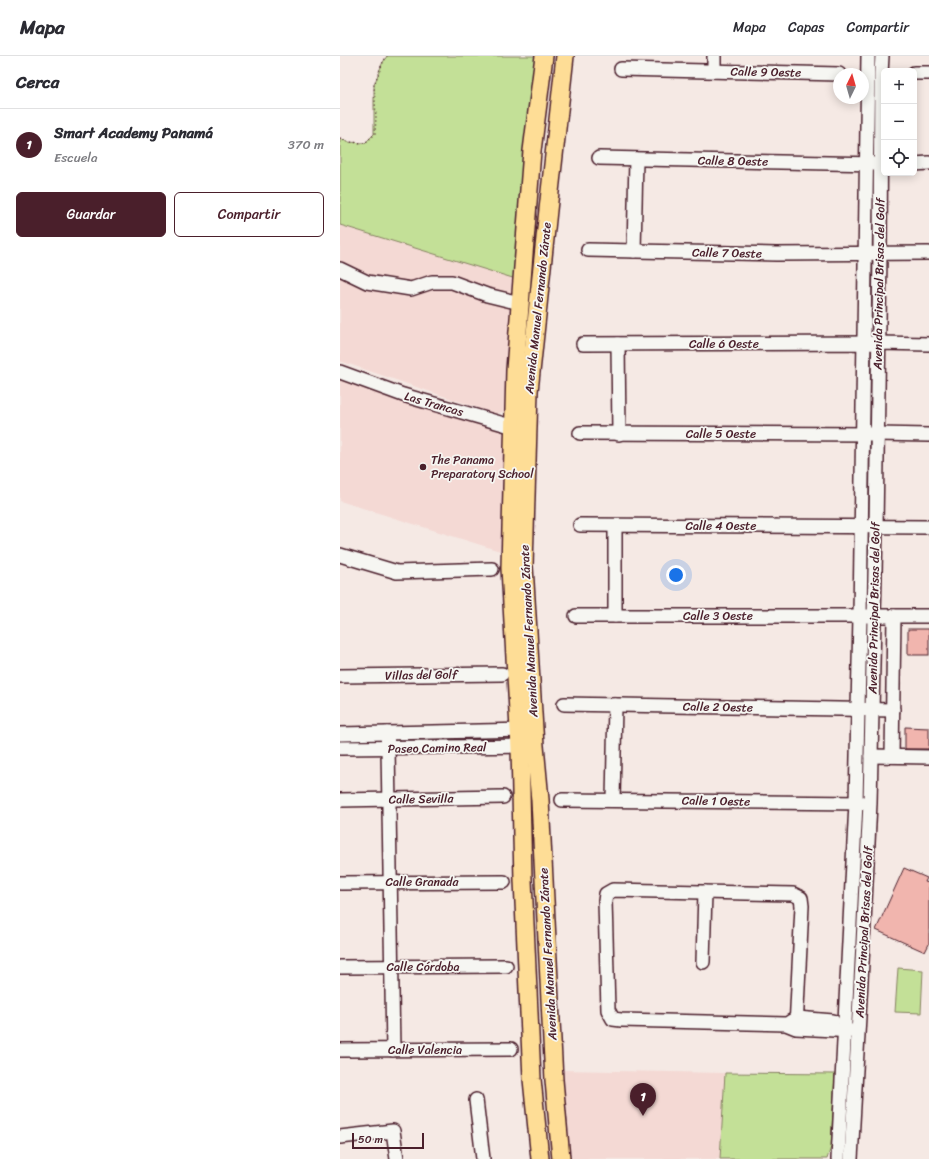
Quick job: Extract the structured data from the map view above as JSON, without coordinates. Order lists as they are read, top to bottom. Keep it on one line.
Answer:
{"streets":{"main road":["Avenida Manuel Fernando Zárate"],"street":["Calle 9 Oeste","Calle 8 Oeste","Calle 7 Oeste","Avenida Principal Brisas del Golf","Calle 6 Oeste","Las Trancas","Calle 5 Oeste","Calle 4 Oeste","Calle 3 Oeste","Villas del Golf","Calle 2 Oeste","Paseo Camino Real","Calle Sevilla","Calle 1 Oeste","Calle Granada","Calle Córdoba","Calle Valencia"]},"crossings":[["Calle 8 Oeste","Avenida Principal Brisas del Golf"],["Calle 7 Oeste","Avenida Principal Brisas del Golf"],["Avenida Principal Brisas del Golf","Calle 6 Oeste"],["Avenida Principal Brisas del Golf","Calle 5 Oeste"],["Avenida Principal Brisas del Golf","Calle 4 Oeste"],["Avenida Principal Brisas del Golf","Calle 3 Oeste"],["Avenida Principal Brisas del Golf","Calle 2 Oeste"],["Avenida Principal Brisas del Golf","Calle 1 Oeste"],["Avenida Manuel Fernando Zárate","Las Trancas"],["Avenida Manuel Fernando Zárate","Paseo Camino Real"]],"places":["The Panama Preparatory School"],"scale_bar":"50 m","north":"top","page":{"header":"Mapa","nav":["Mapa","Capas","Compartir"],"heading":"Cerca","map_buttons":["+","−"],"list":[{"mark":"1","name":"Smart Academy Panamá","note":"Escuela","value":"370 m"}],"buttons":["Guardar","Compartir"],"pins":"1","scale":"50 m"}}
